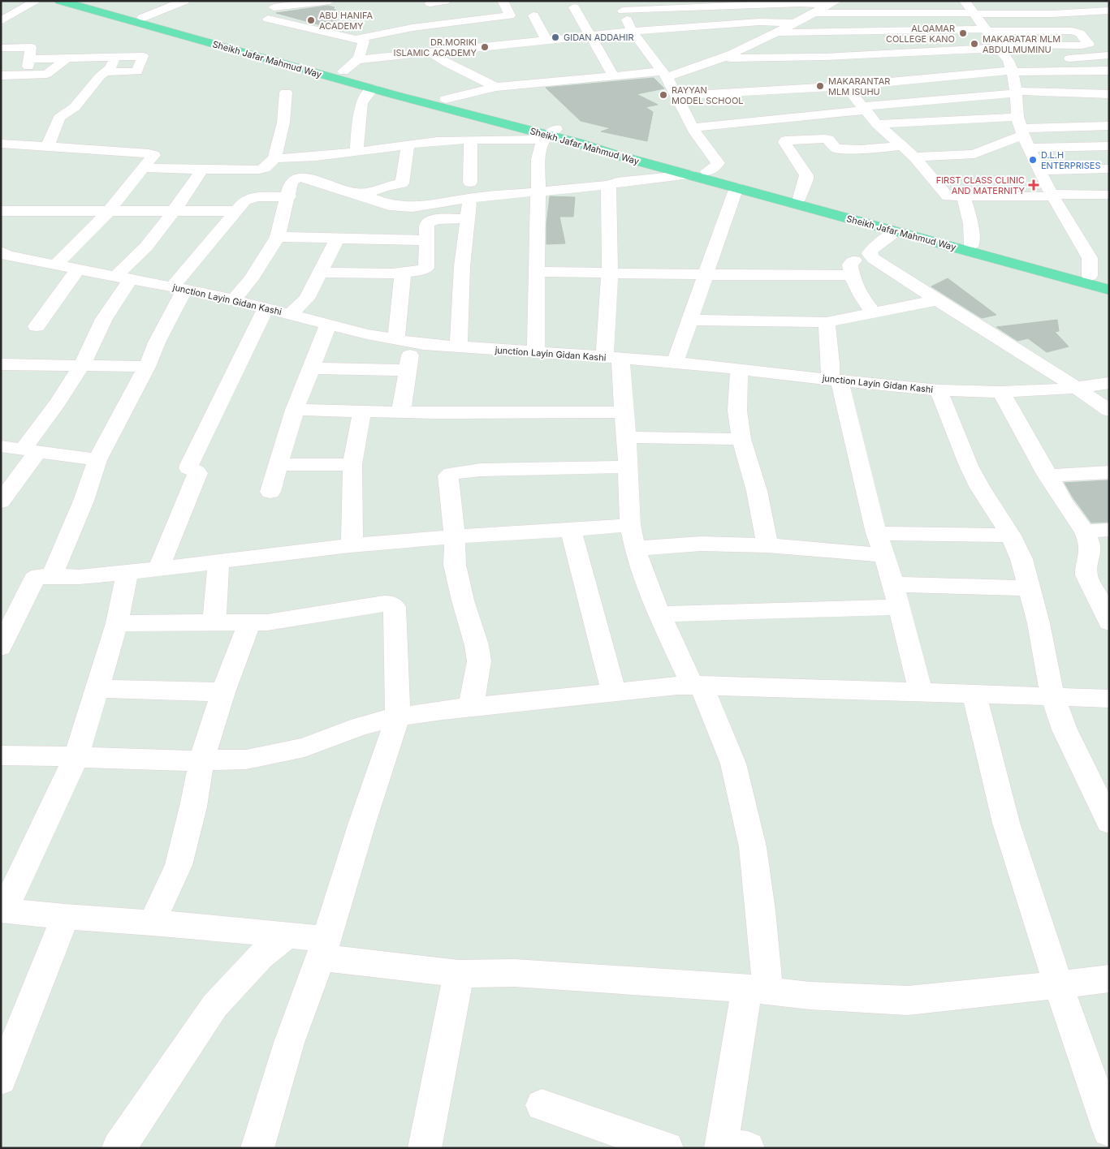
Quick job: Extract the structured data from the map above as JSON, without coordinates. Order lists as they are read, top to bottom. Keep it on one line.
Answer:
{"streets":{"main road":["Sheikh Jafar Mahmud Way"],"street":["junction Layin Gidan Kashi"]},"places":{"other":["ABU HANIFA ACADEMY","ALQAMAR COLLEGE KANO","GIDAN ADDAHIR","MAKARATAR MLM ABDULMUMINU","DR.MORIKI ISLAMIC ACADEMY","MAKARANTAR MLM ISUHU","RAYYAN MODEL SCHOOL","D.L.H ENTERPRISES"],"health":["FIRST CLASS CLINIC AND MATERNITY"]}}
